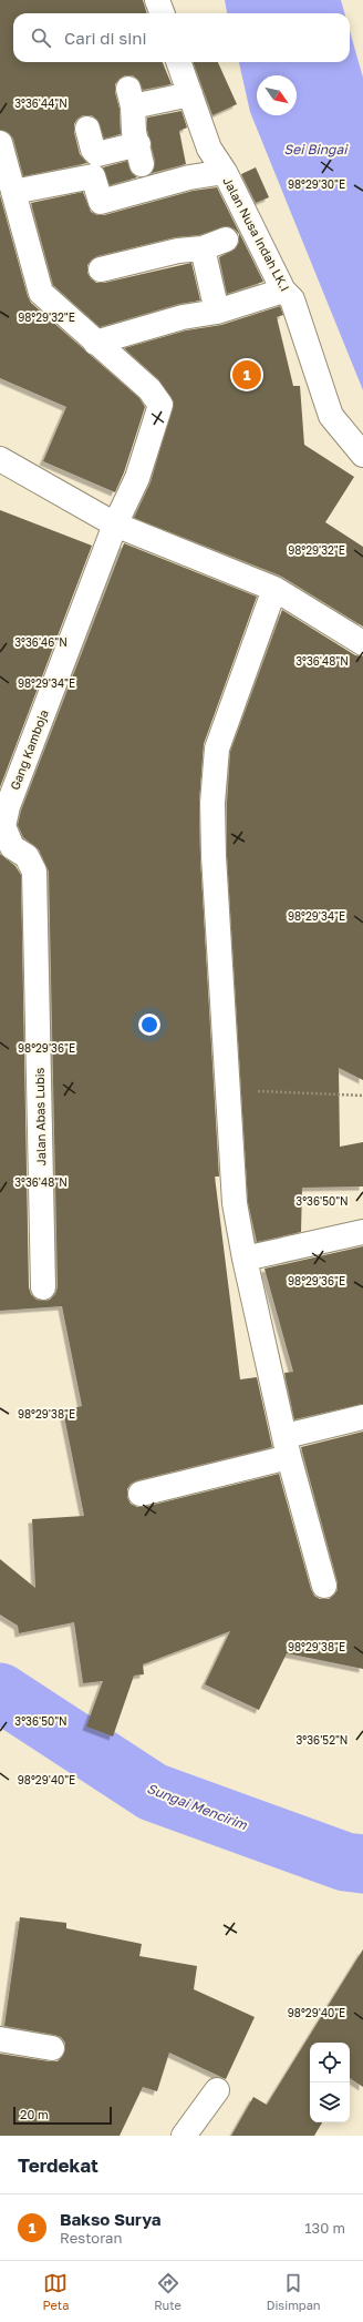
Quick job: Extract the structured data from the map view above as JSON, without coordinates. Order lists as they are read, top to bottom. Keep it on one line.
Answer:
{"streets":{"street":["Jalan Nusa Indah LK.I","Gang Kamboja","Jalan Abas Lubis"]},"crossings":[["Gang Kamboja","Jalan Abas Lubis"]],"water":["Sei Bingai","Sungai Mencirim"],"scale_bar":"20 m","north":"bottom right","page":{"search":"Cari di sini","pins":"1","scale":"20 m","heading":"Terdekat","list":[{"mark":"1","name":"Bakso Surya","note":"Restoran","value":"130 m"}],"nav":["Peta","Rute","Disimpan"]},"coordinates":["3°36'44\"N","98°29'30\"E","98°29'32\"E","3°36'46\"N","3°36'48\"N","98°29'34\"E","98°29'36\"E","3°36'50\"N","98°29'38\"E","3°36'52\"N","98°29'40\"E"]}
